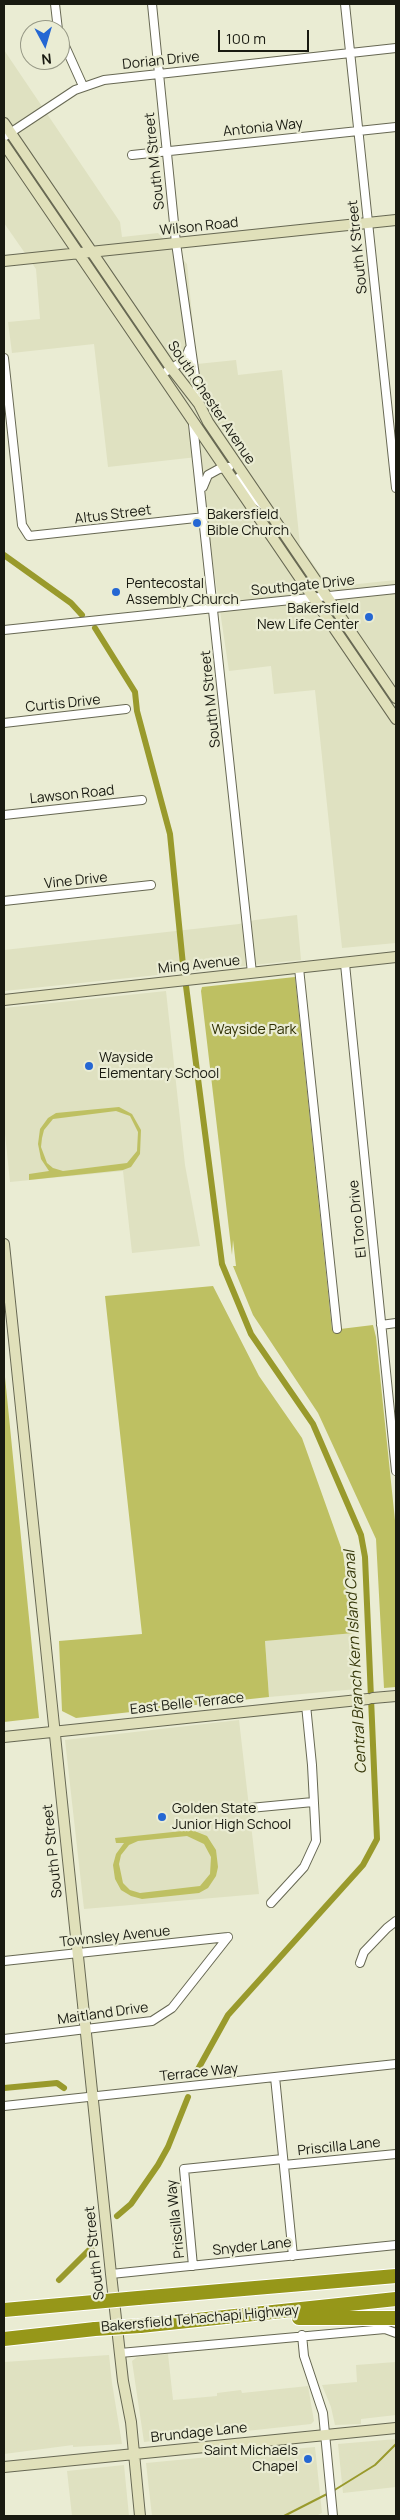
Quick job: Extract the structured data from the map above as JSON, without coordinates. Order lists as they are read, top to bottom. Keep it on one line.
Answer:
{"streets":{"highway":["Bakersfield Tehachapi Highway"],"main road":["Wilson Road","South Chester Avenue","Ming Avenue","East Belle Terrace","South P Street","Brundage Lane"],"street":["Dorian Drive","Antonia Way","South M Street","South K Street","Altus Street","Southgate Drive","Curtis Drive","Lawson Road","Vine Drive","El Toro Drive","Townsley Avenue","Maitland Drive","Terrace Way","Priscilla Lane","Priscilla Way","Snyder Lane"]},"crossings":[["Dorian Drive","South M Street"],["Dorian Drive","South K Street"],["Dorian Drive","South Chester Avenue"],["Antonia Way","South M Street"],["Antonia Way","South K Street"],["South M Street","Wilson Road"],["South M Street","South Chester Avenue"],["South M Street","Altus Street"],["South M Street","Southgate Drive"],["South M Street","Ming Avenue"],["Wilson Road","South K Street"],["Wilson Road","South Chester Avenue"],["South Chester Avenue","Southgate Drive"],["Ming Avenue","El Toro Drive"],["East Belle Terrace","South P Street"],["South P Street","Townsley Avenue"],["South P Street","Maitland Drive"],["South P Street","Terrace Way"],["South P Street","Snyder Lane"],["South P Street","Brundage Lane"],["Townsley Avenue","Maitland Drive"],["Priscilla Lane","Priscilla Way"],["Priscilla Way","Snyder Lane"]],"water":["Central Branch Kern Island Canal"],"parks":["Wayside Park"],"places":["Bakersfield Bible Church","Pentecostal Assembly Church","Bakersfield New Life Center","Wayside Elementary School","Golden State Junior High School","Saint Michaels Chapel"],"scale_bar":"100 m","north":"bottom"}
